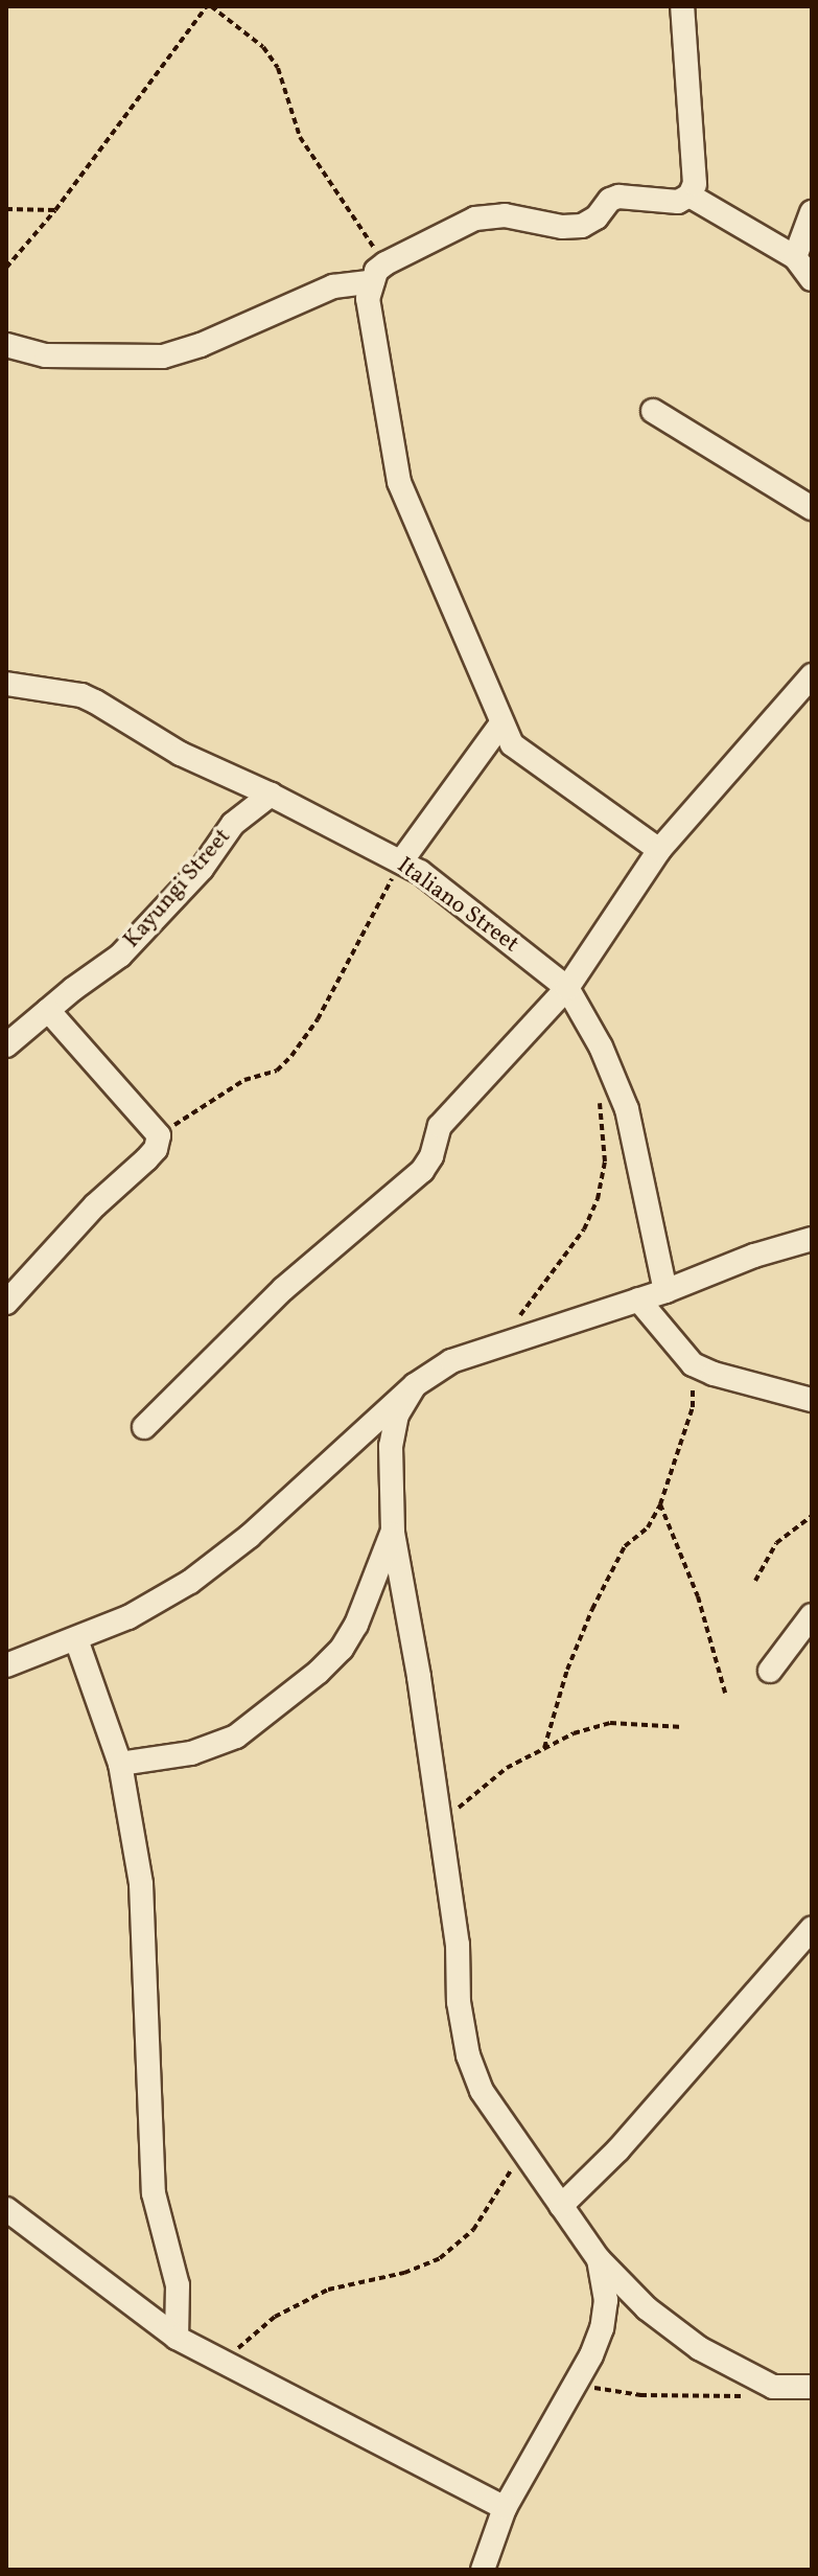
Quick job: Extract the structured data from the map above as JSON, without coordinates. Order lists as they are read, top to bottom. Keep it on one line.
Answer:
{"streets":{"street":["Kayungi Street","Italiano Street"]},"crossings":[["Kayungi Street","Italiano Street"]]}
